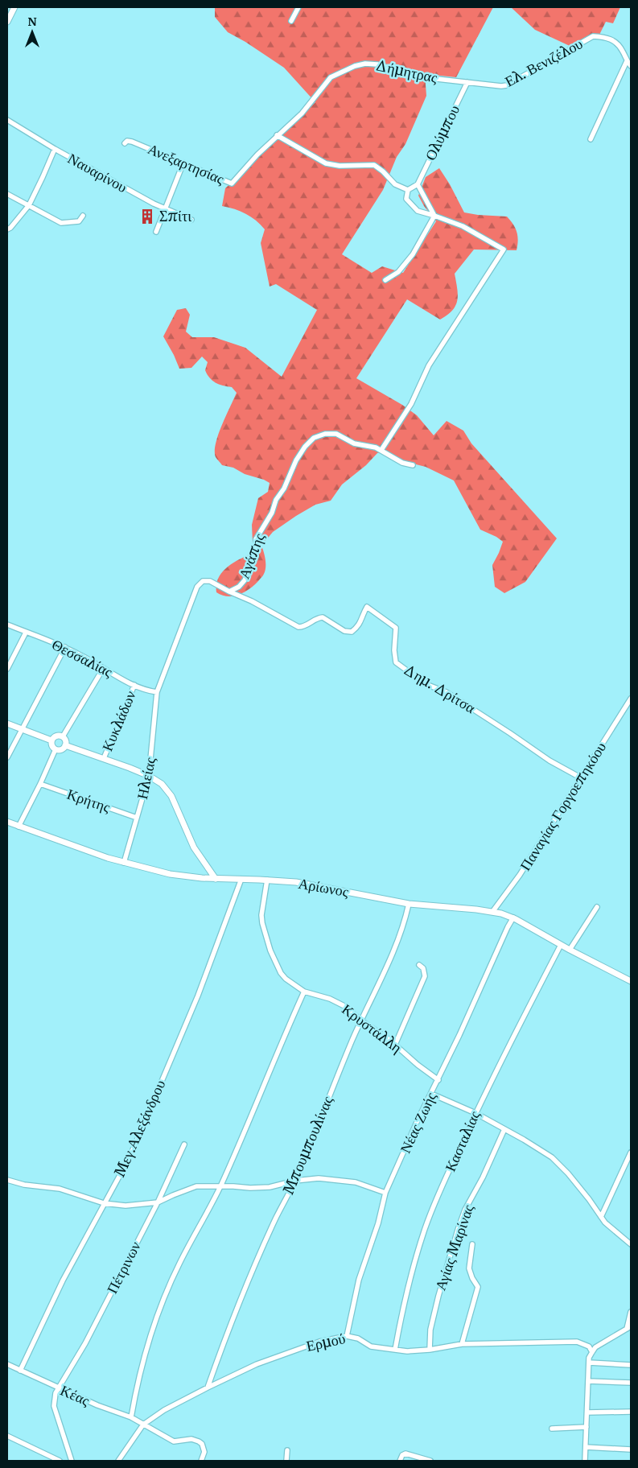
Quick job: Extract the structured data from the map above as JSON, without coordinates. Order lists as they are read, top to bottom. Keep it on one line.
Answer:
{"streets":{"street":["Ελ. Βενιζέλου","Δήμητρας","Ολύμπου","Ανεξαρτησίας","Ναυαρίνου","Αγάπης","Θεσσαλίας","Δημ. Δρίτσα","Κυκλάδων","Ηλείας","Κρήτης","Παναγίας Γοργοεπηκόου","Αρίωνος","Κρυστάλλη","Νέας Ζωής","Μεγ.Αλεξάνδρου","Κασταλίας","Μπουμπουλίνας","Αγίας Μαρίνας","Πέτρινων","Ερμού","Κέας"]},"crossings":[["Ελ. Βενιζέλου","Δήμητρας"],["Ελ. Βενιζέλου","Ολύμπου"],["Δήμητρας","Ολύμπου"],["Δήμητρας","Ανεξαρτησίας"],["Αγάπης","Θεσσαλίας"],["Αγάπης","Δημ. Δρίτσα"],["Αγάπης","Ηλείας"],["Θεσσαλίας","Κυκλάδων"],["Θεσσαλίας","Ηλείας"],["Δημ. Δρίτσα","Παναγίας Γοργοεπηκόου"],["Ηλείας","Κρήτης"],["Ηλείας","Αρίωνος"],["Παναγίας Γοργοεπηκόου","Αρίωνος"],["Αρίωνος","Κρυστάλλη"],["Αρίωνος","Νέας Ζωής"],["Αρίωνος","Μεγ.Αλεξάνδρου"],["Αρίωνος","Κασταλίας"],["Αρίωνος","Μπουμπουλίνας"],["Κρυστάλλη","Νέας Ζωής"],["Κρυστάλλη","Μπουμπουλίνας"],["Νέας Ζωής","Ερμού"],["Μεγ.Αλεξάνδρου","Κέας"],["Κασταλίας","Ερμού"],["Μπουμπουλίνας","Ερμού"],["Αγίας Μαρίνας","Ερμού"],["Πέτρινων","Κέας"],["Ερμού","Κέας"]],"places":{"building":["Σπίτι"]},"north":"top"}
